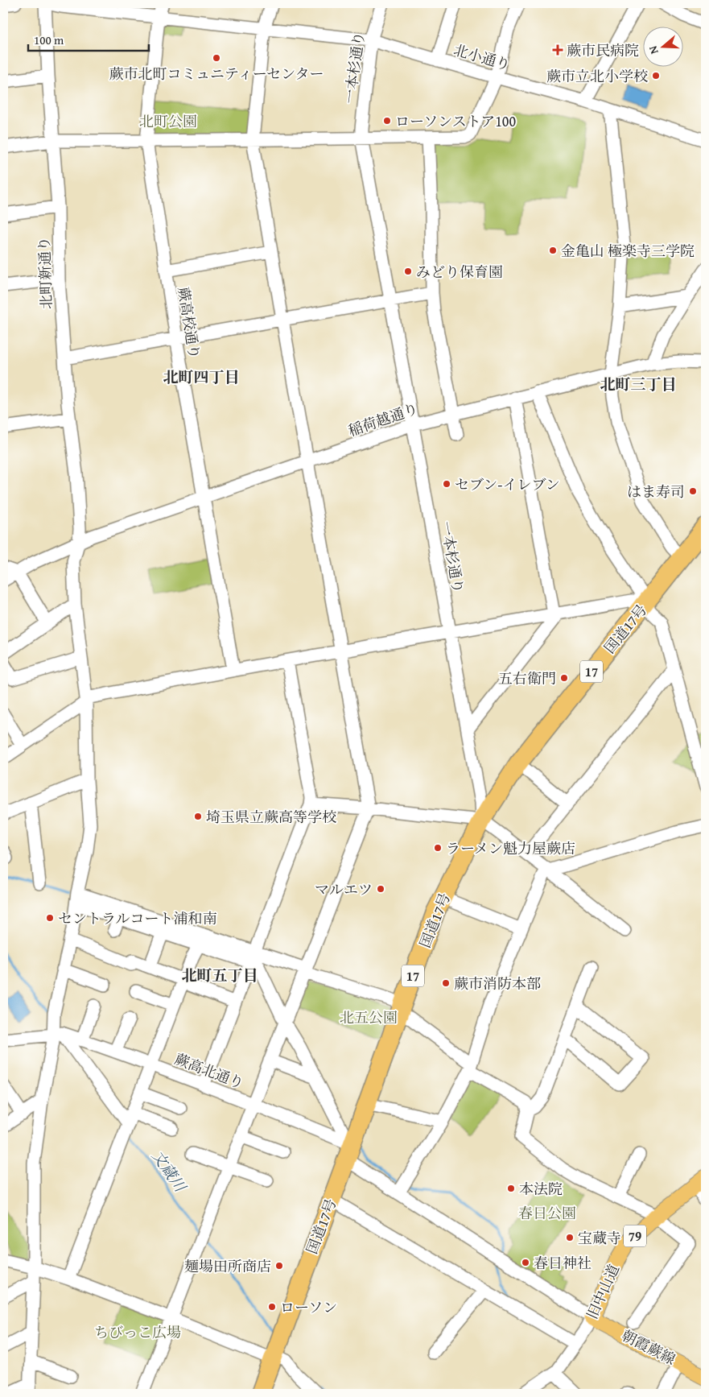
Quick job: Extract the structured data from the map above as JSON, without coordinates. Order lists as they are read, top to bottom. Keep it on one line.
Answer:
{"streets":{"highway":["国道17号","17"],"main road":["79","旧中山道","朝霞蕨線"],"street":["北小通り","一本杉通り","北町新通り","蕨高校通り","稲荷越通り","蕨高北通り"]},"crossings":[["北小通り","一本杉通り"],["北小通り","北町新通り"],["北小通り","蕨高校通り"],["一本杉通り","稲荷越通り"],["一本杉通り","国道17号"],["北町新通り","稲荷越通り"],["北町新通り","蕨高北通り"],["蕨高校通り","稲荷越通り"],["国道17号","蕨高北通り"],["蕨高北通り","旧中山道"],["蕨高北通り","朝霞蕨線"],["旧中山道","朝霞蕨線"]],"districts":["北町四丁目","北町三丁目","北町五丁目"],"water":["文蔵川"],"parks":["北町公園","北五公園","春日公園","ちびっこ広場"],"places":{"health":["蕨市民病院"],"other":["蕨市北町コミュニティーセンター","蕨市立北小学校","ローソンストア100","金亀山 極楽寺三学院","みどり保育園","セブン-イレブン","はま寿司","五右衛門","埼玉県立蕨高等学校","ラーメン魁力屋蕨店","マルエツ","セントラルコート浦和南","蕨市消防本部","本法院","宝蔵寺","春日神社","麺場田所商店","ローソン"]},"scale_bar":"100 m","north":"left"}
